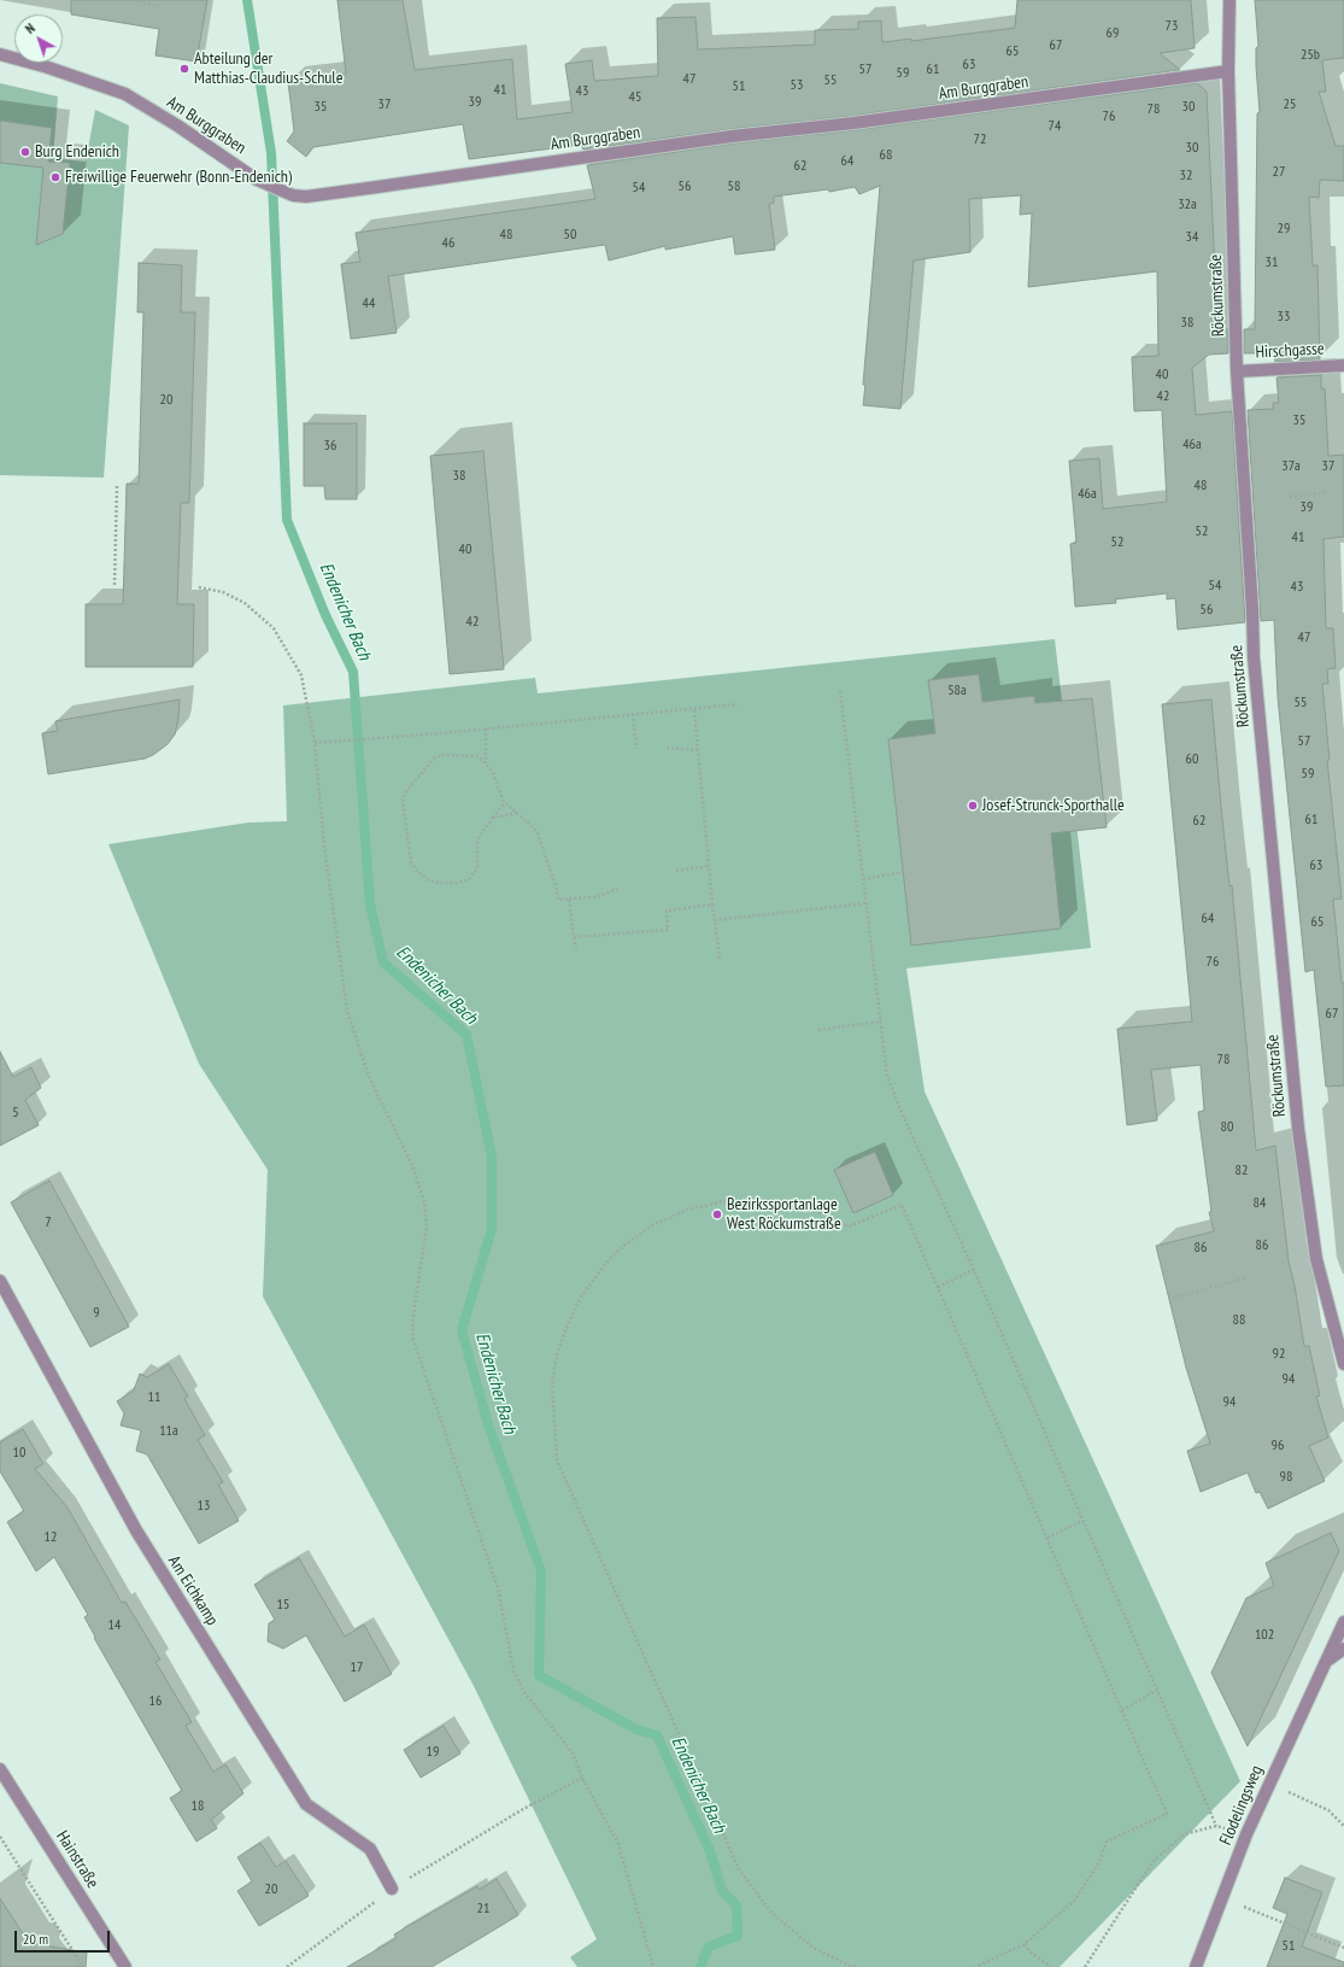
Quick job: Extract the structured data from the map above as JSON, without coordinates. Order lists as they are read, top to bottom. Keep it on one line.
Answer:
{"streets":{"street":["Am Burggraben","Röckumstraße","Hirschgasse","Am Eichkamp","Flodelingsweg","Hainstraße"]},"crossings":[["Am Burggraben","Röckumstraße"],["Röckumstraße","Hirschgasse"]],"water":["Endenicher Bach"],"places":["Abteilung der Matthias-Claudius-Schule","Burg Endenich","Freiwillige Feuerwehr (Bonn-Endenich)","Josef-Strunck-Sporthalle","Bezirkssportanlage West Röckumstraße"],"house_numbers":["73","69","67","65","25b","63","57","61","59","47","55","53","51","41","43","45","39","37","25","35","30","78","76","74","72","30","68","64","62","27","32","56","58","54","32a","29","48","50","34","46","31","44","33","38","40","42","20","35","46a","36","37a","37","38","48","46a","39","52","41","52","40","54","43","56","42","47","58a","55","57","60","59","61","62","63","64","65","76","67","78","5","80","82","84","7","86","86","9","88","92","94","11","94","11a","96","10","98","13","12","15","14","102","17","16","19","18","20","21","51"],"scale_bar":"20 m","north":"top left"}
